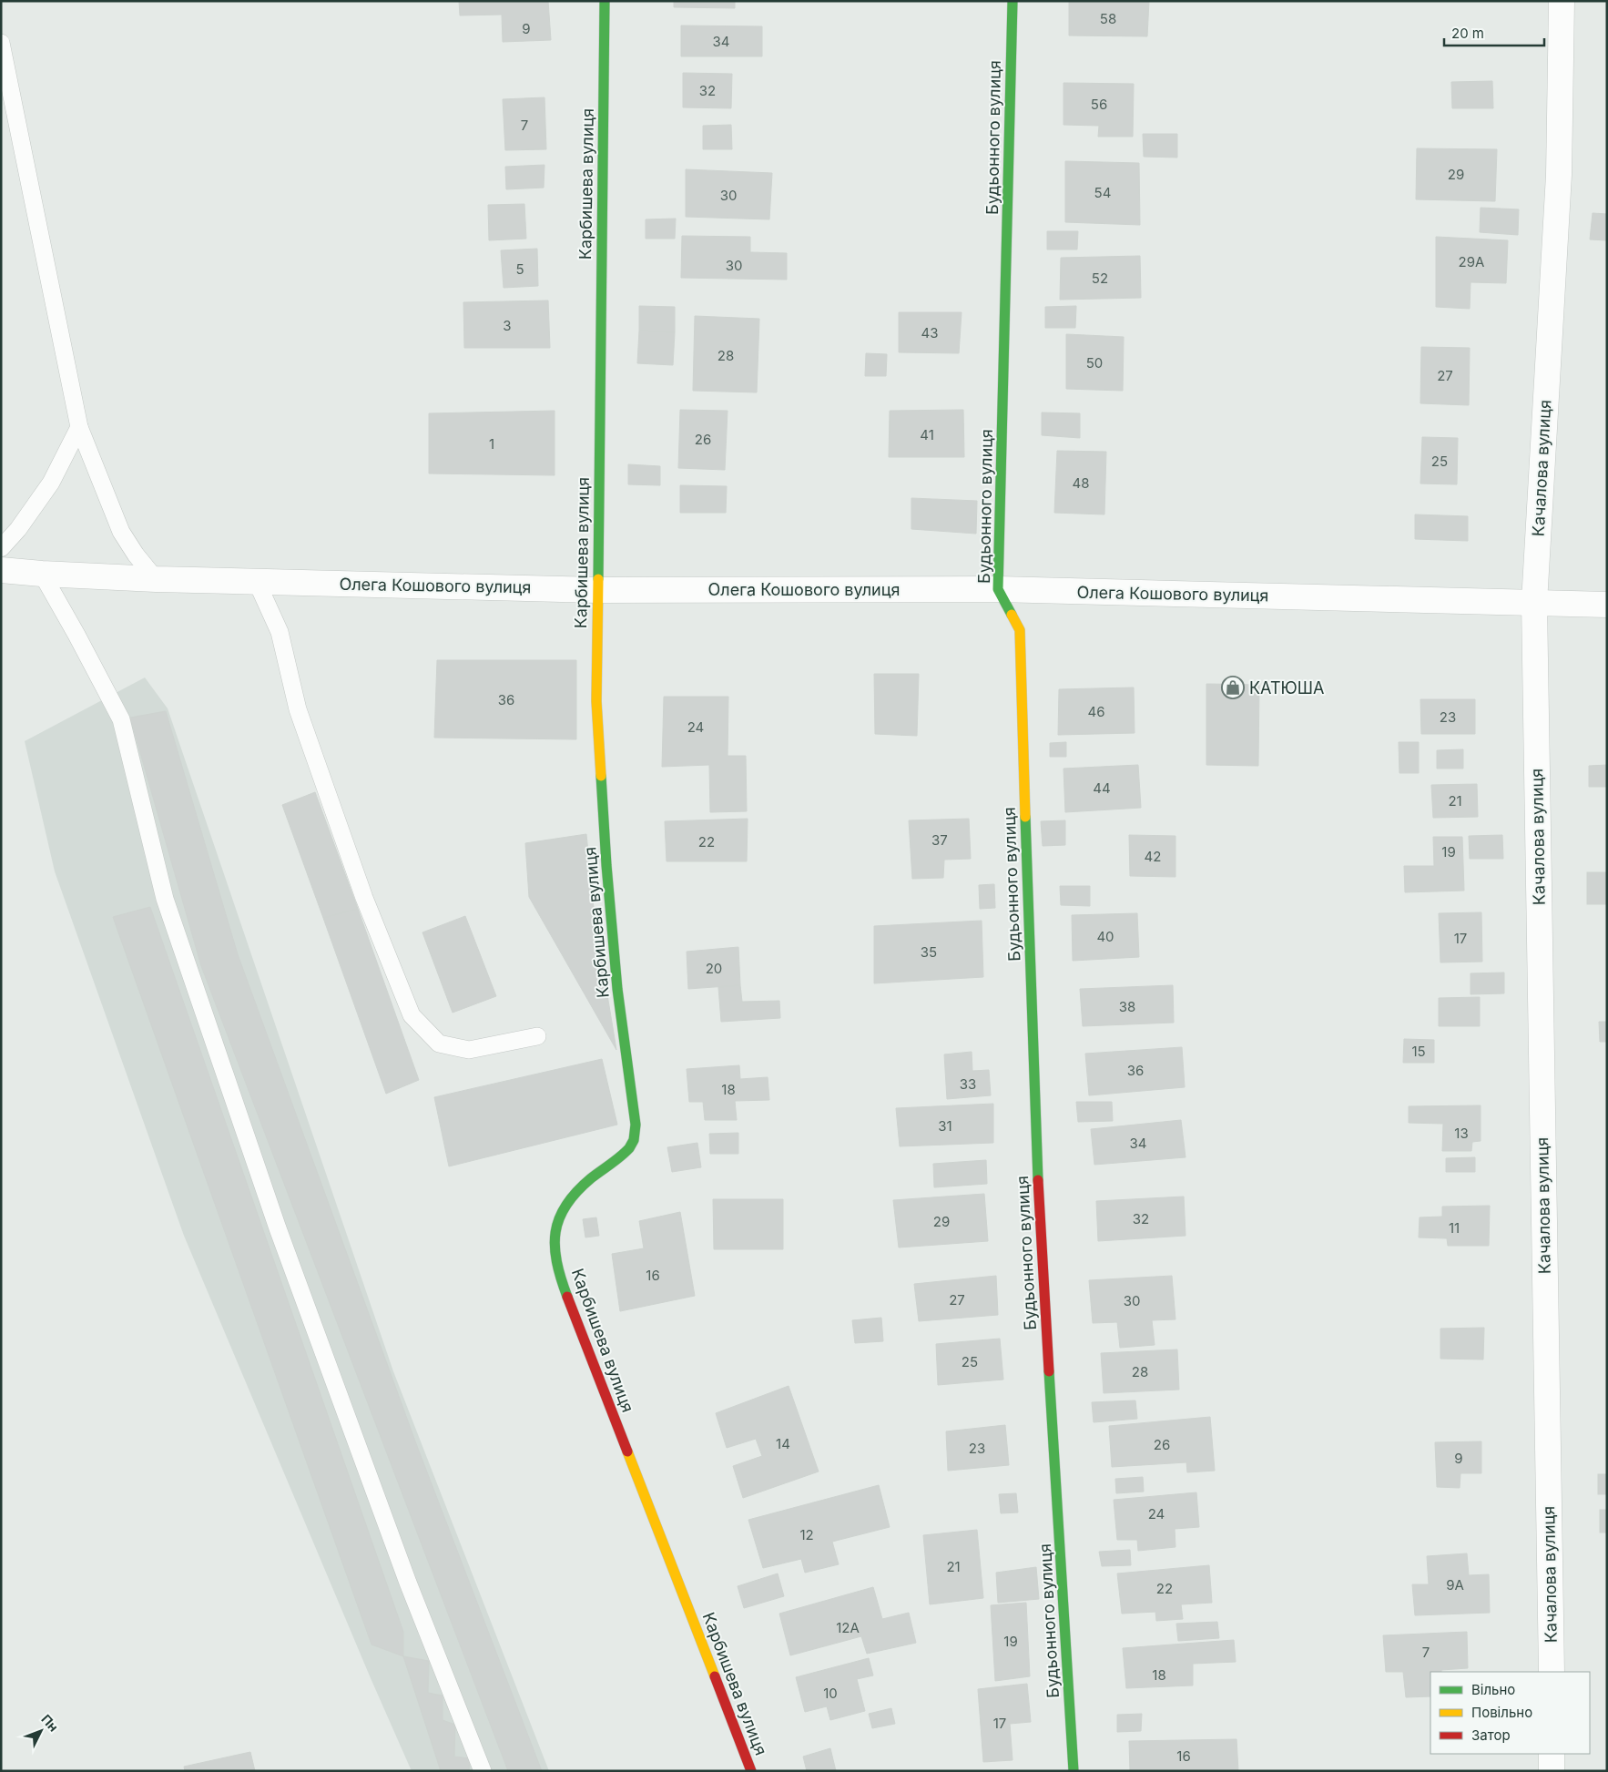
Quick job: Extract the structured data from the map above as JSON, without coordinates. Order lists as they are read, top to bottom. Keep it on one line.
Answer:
{"streets":{"street":["Будьонного вулиця","Карбишева вулиця","Качалова вулиця","Олега Кошового вулиця"]},"crossings":[["Будьонного вулиця","Олега Кошового вулиця"],["Карбишева вулиця","Олега Кошового вулиця"],["Качалова вулиця","Олега Кошового вулиця"]],"places":{"shop":["КАТЮША"]},"house_numbers":["58","9","34","32","56","7","29","54","30","29А","30","5","52","3","43","28","50","27","41","26","1","25","48","36","46","23","24","44","21","37","22","19","42","40","17","35","20","38","15","36","33","18","31","13","34","32","29","11","16","27","30","25","28","14","26","23","9","24","12","21","9А","22","12А","19","7","18","10","17","16"],"legend":["Вільно","Повільно","Затор"],"scale_bar":"20 m","north":"top right"}
